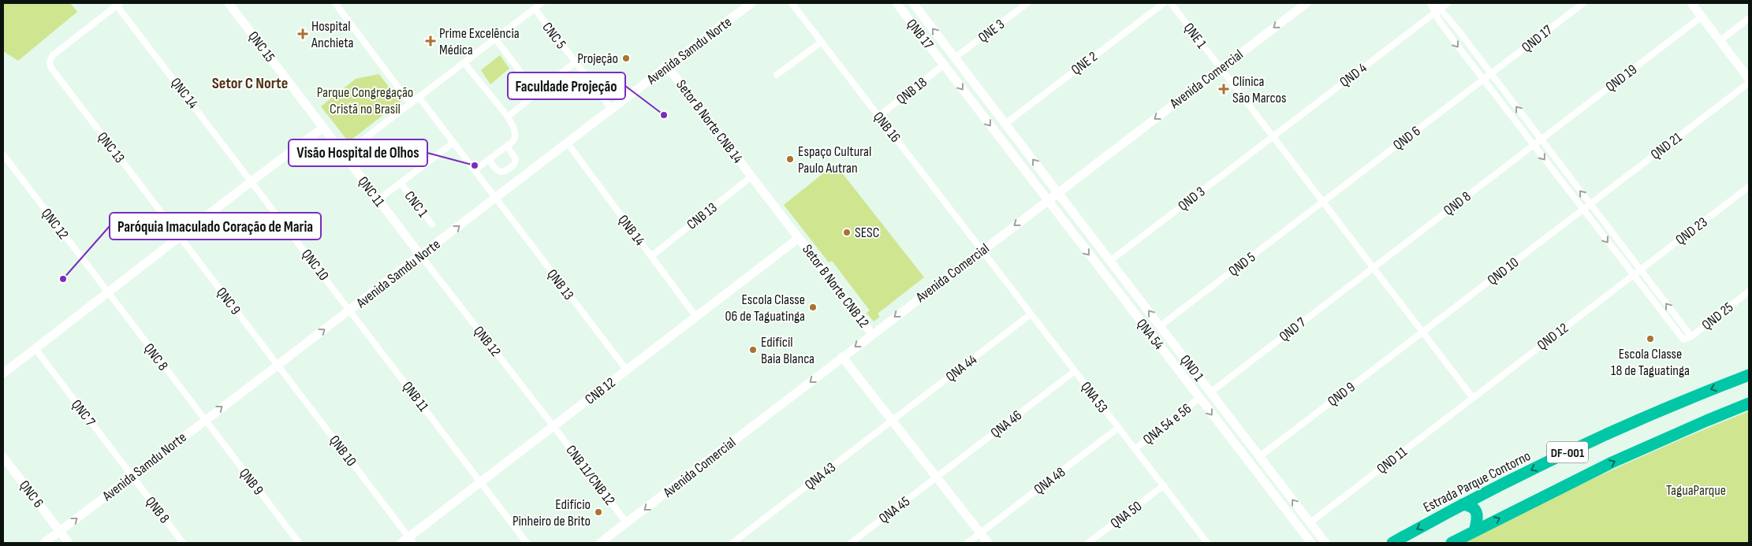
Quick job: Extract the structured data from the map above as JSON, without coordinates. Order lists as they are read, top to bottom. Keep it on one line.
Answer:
{"streets":{"highway":["DF-001","Estrada Parque Contorno"],"main road":["QNB 17","QNC 15","Avenida Samdu Norte","Avenida Comercial","Setor B Norte CNB 14","QNC 11","Setor B Norte CNB 12","QNA 54","QND 1","CNB 12","QNC 6"],"street":["QNE 3","CNC 5","QNE 1","QND 17","QNE 2","QND 4","QND 19","QNB 18","QNC 14","QNB 16","QND 6","QND 21","QNC 13","QND 3","QND 8","CNC 1","CNB 13","QNC 12","QNB 14","QND 23","QND 5","QNC 10","QND 10","QNB 13","QNC 9","QND 25","QND 7","QND 12","QNB 12","QNC 8","QNA 44","QND 9","QNB 11","QNA 53","QNC 7","QNA 46","QNA 54 e 56","QNB 10","QND 11","CNB 11/CNB 12","QNA 43","QNA 48","QNB 9","QNB 8","QNA 45","QNA 50"]},"crossings":[["QNE 3","QND 1"],["QNB 17","QNB 18"],["CNC 5","Avenida Samdu Norte"],["QNE 1","Avenida Comercial"],["QND 17","QND 6"],["QNC 15","QNC 11"],["Avenida Samdu Norte","Setor B Norte CNB 14"],["Avenida Samdu Norte","QNC 11"],["Avenida Samdu Norte","QNB 14"],["Avenida Samdu Norte","QNC 10"],["Avenida Samdu Norte","QNB 13"],["Avenida Samdu Norte","QNC 9"],["Avenida Samdu Norte","QNB 12"],["Avenida Samdu Norte","QNC 8"],["Avenida Samdu Norte","QNB 11"],["Avenida Samdu Norte","QNC 7"],["Avenida Samdu Norte","QNB 10"],["Avenida Samdu Norte","QNB 9"],["Avenida Samdu Norte","QNC 6"],["Avenida Samdu Norte","QNB 8"],["QNE 2","QND 1"],["QND 4","QND 3"],["QND 19","QND 8"],["Avenida Comercial","QNB 16"],["Avenida Comercial","Setor B Norte CNB 12"],["Avenida Comercial","QNA 54"],["Avenida Comercial","QND 1"],["Avenida Comercial","QNA 53"],["Avenida Comercial","CNB 11/CNB 12"],["QNB 18","QNB 16"],["QNC 14","QNC 13"],["QNC 14","QNC 10"],["Setor B Norte CNB 14","CNB 13"],["Setor B Norte CNB 14","Setor B Norte CNB 12"],["Setor B Norte CNB 14","CNB 12"],["QNB 16","QNA 53"],["QND 6","QND 5"],["QND 21","QND 10"],["QNC 13","QNC 9"],["QNC 11","QNB 12"],["QND 3","QND 1"],["QND 8","QND 7"],["CNB 13","QNB 14"],["QNC 12","QNC 8"],["QNB 14","CNB 12"],["QND 23","QND 25"],["QND 23","QND 12"],["QND 5","QND 1"],["QNC 10","QNB 11"],["QND 10","QND 9"],["QNB 13","CNB 12"],["Setor B Norte CNB 12","CNB 12"],["QNC 9","QNB 10"],["QND 25","QND 12"],["QND 7","QND 1"],["QNA 54","QNA 54 e 56"],["QND 12","QND 11"],["QNB 12","CNB 12"],["QNB 12","CNB 11/CNB 12"],["QNC 8","QNB 9"],["QNA 44","QNA 53"],["QNA 44","QNA 43"],["QND 1","QND 9"],["QND 1","QND 11"],["CNB 12","QNB 11"],["CNB 12","QNB 10"],["CNB 12","CNB 11/CNB 12"],["QNA 53","QNA 46"],["QNA 53","QNA 54 e 56"],["QNA 53","QNA 48"],["QNA 53","QNA 50"],["QNC 7","QNB 8"],["QNA 46","QNA 45"]],"one_way":["QNB 17","Avenida Samdu Norte","Avenida Comercial","QNA 54","QND 1"],"districts":["Setor C Norte"],"parks":["Parque Congregação Cristã no Brasil","TaguaParque"],"places":{"health":["Hospital Anchieta","Prime Excelência Médica","Clínica São Marcos"],"other":["Projeção","Faculdade Projeção","Espaço Cultural Paulo Autran","Visão Hospital de Olhos","SESC","Paróquia Imaculado Coração de Maria","Escola Classe 06 de Taguatinga","Escola Classe 18 de Taguatinga","Edifícil Baia Blanca","Edifício Pinheiro de Brito"]}}
